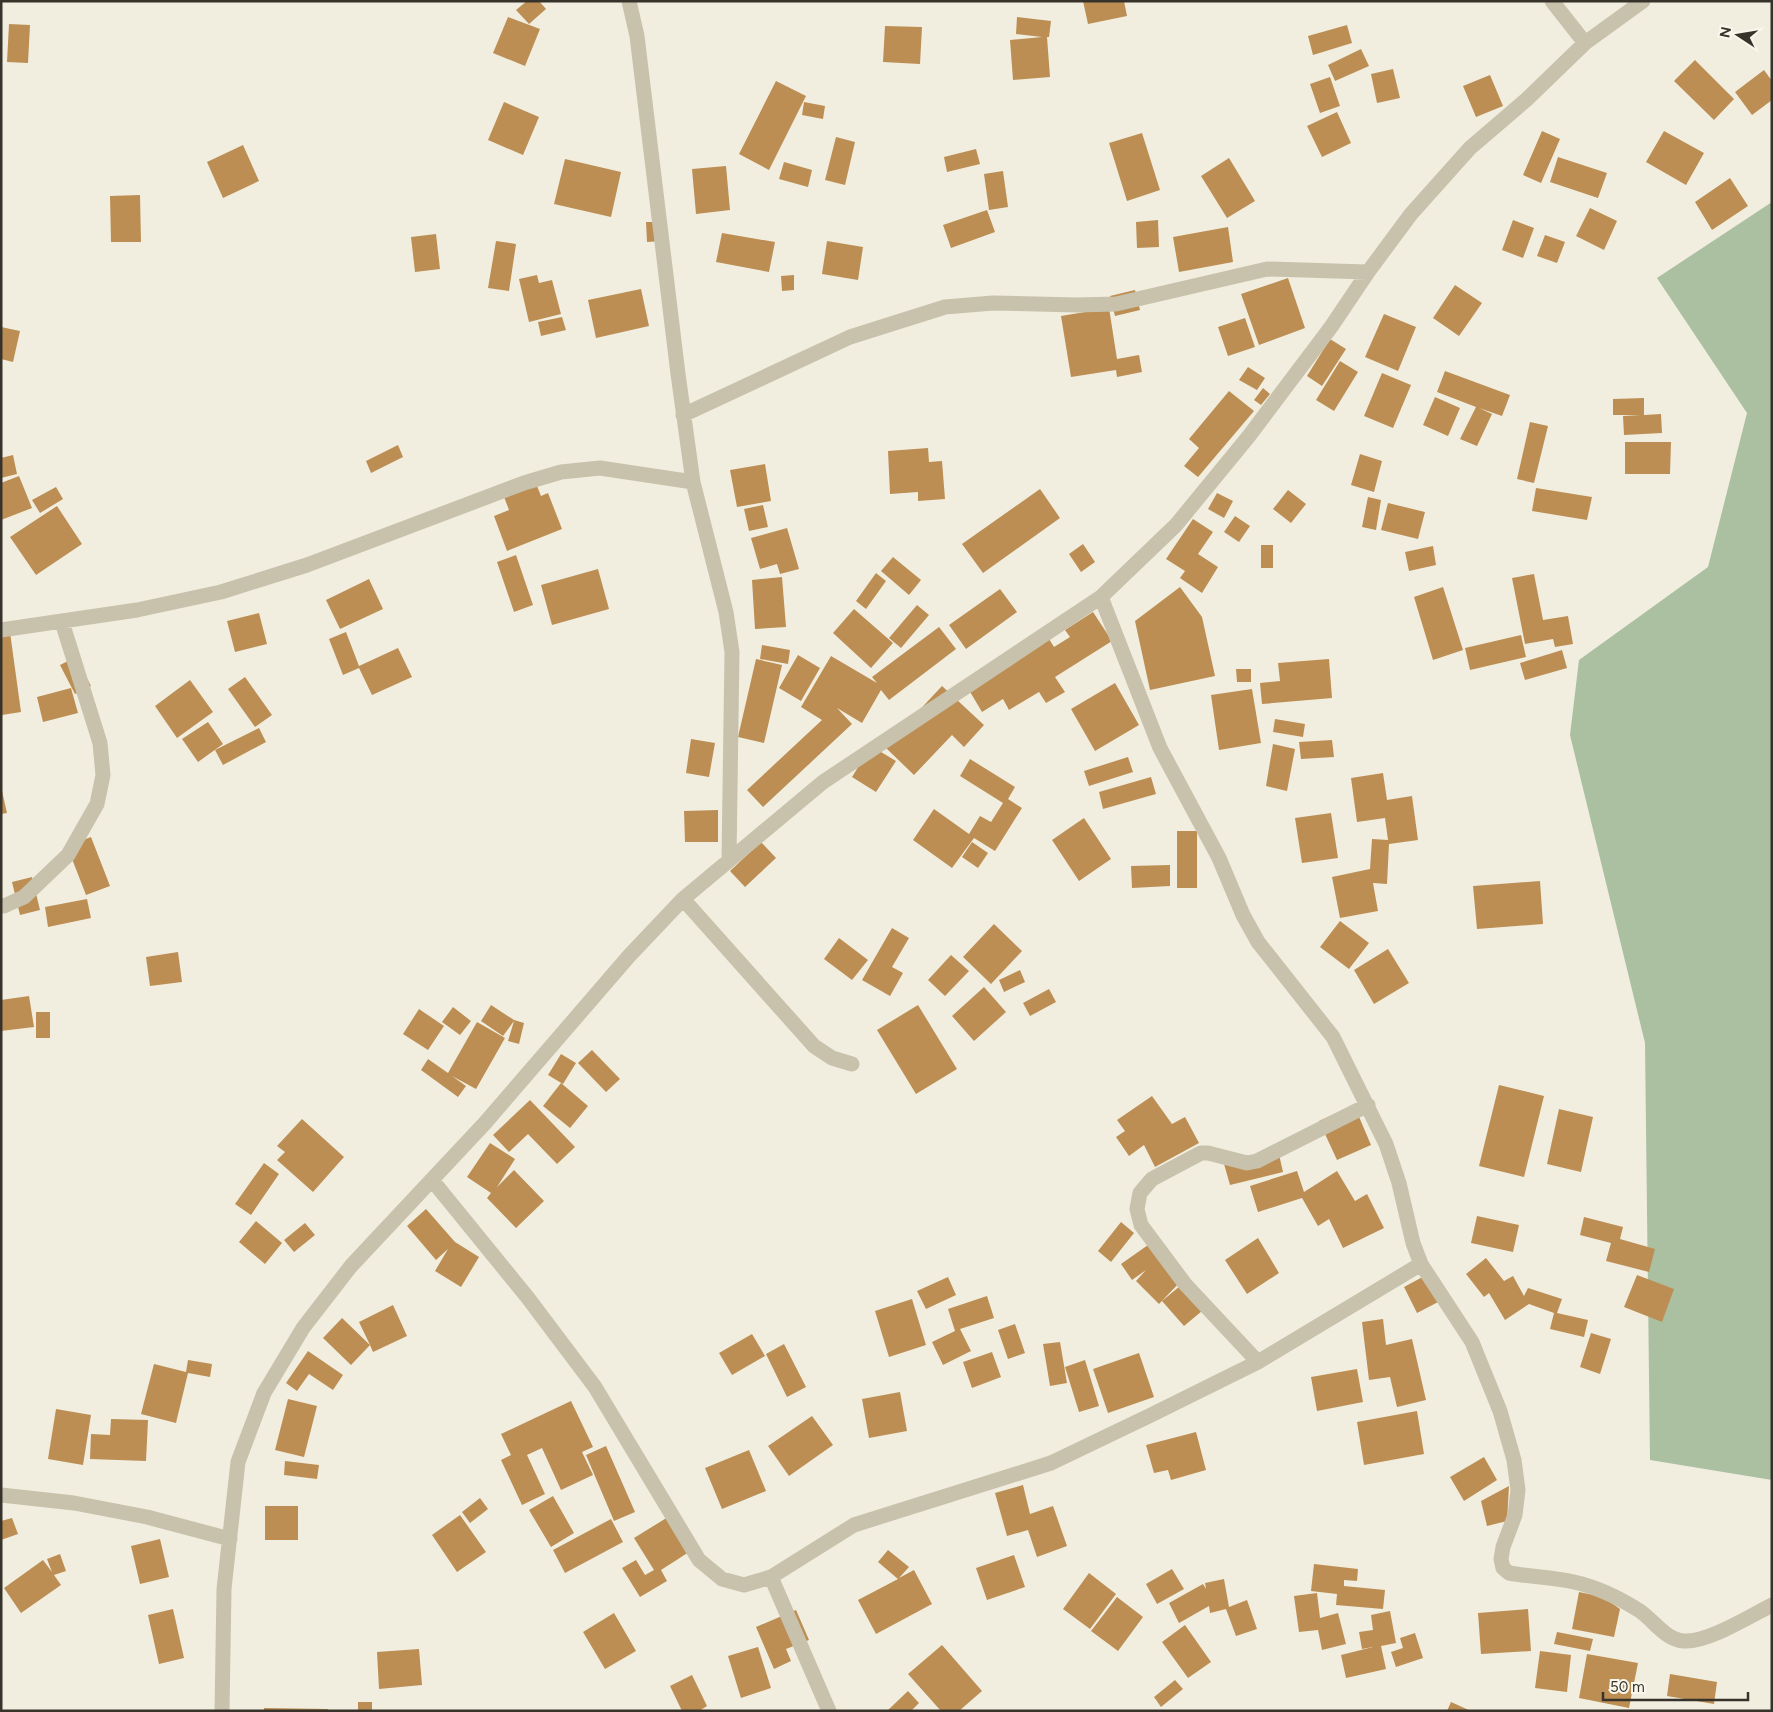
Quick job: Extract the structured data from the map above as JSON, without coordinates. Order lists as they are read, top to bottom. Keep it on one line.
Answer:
{"scale_bar":"50 m","north":"left"}
